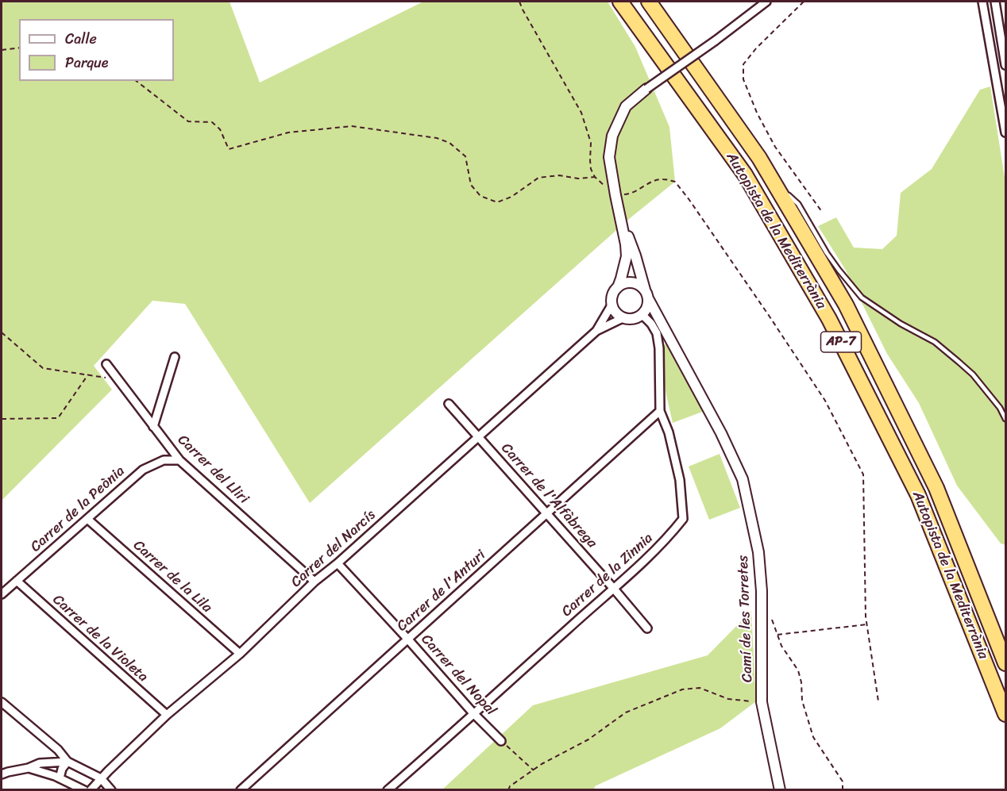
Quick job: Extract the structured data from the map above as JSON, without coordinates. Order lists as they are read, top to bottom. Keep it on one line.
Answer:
{"streets":{"highway":["Autopista de la Mediterrània","AP-7"],"street":["Carrer del Lliri","Carrer de l'Alfàbrega","Carrer de la Peònia","Carrer del Narcís","Carrer de la Zinnia","Carrer de la Lila","Carrer de l'Anturi","Camí de les Torretes","Carrer de la Violeta","Carrer del Nopal"]},"crossings":[["Carrer del Lliri","Carrer de la Peònia"],["Carrer del Lliri","Carrer del Narcís"],["Carrer de l'Alfàbrega","Carrer del Narcís"],["Carrer de l'Alfàbrega","Carrer de la Zinnia"],["Carrer de l'Alfàbrega","Carrer de l'Anturi"],["Carrer de la Peònia","Carrer de la Lila"],["Carrer de la Peònia","Carrer de la Violeta"],["Carrer del Narcís","Carrer de la Zinnia"],["Carrer del Narcís","Carrer de la Lila"],["Carrer del Narcís","Camí de les Torretes"],["Carrer del Narcís","Carrer de la Violeta"],["Carrer del Narcís","Carrer del Nopal"],["Carrer de la Zinnia","Carrer de l'Anturi"],["Carrer de la Zinnia","Camí de les Torretes"],["Carrer de la Zinnia","Carrer del Nopal"],["Carrer de l'Anturi","Carrer del Nopal"]],"legend":["Calle","Parque"]}
